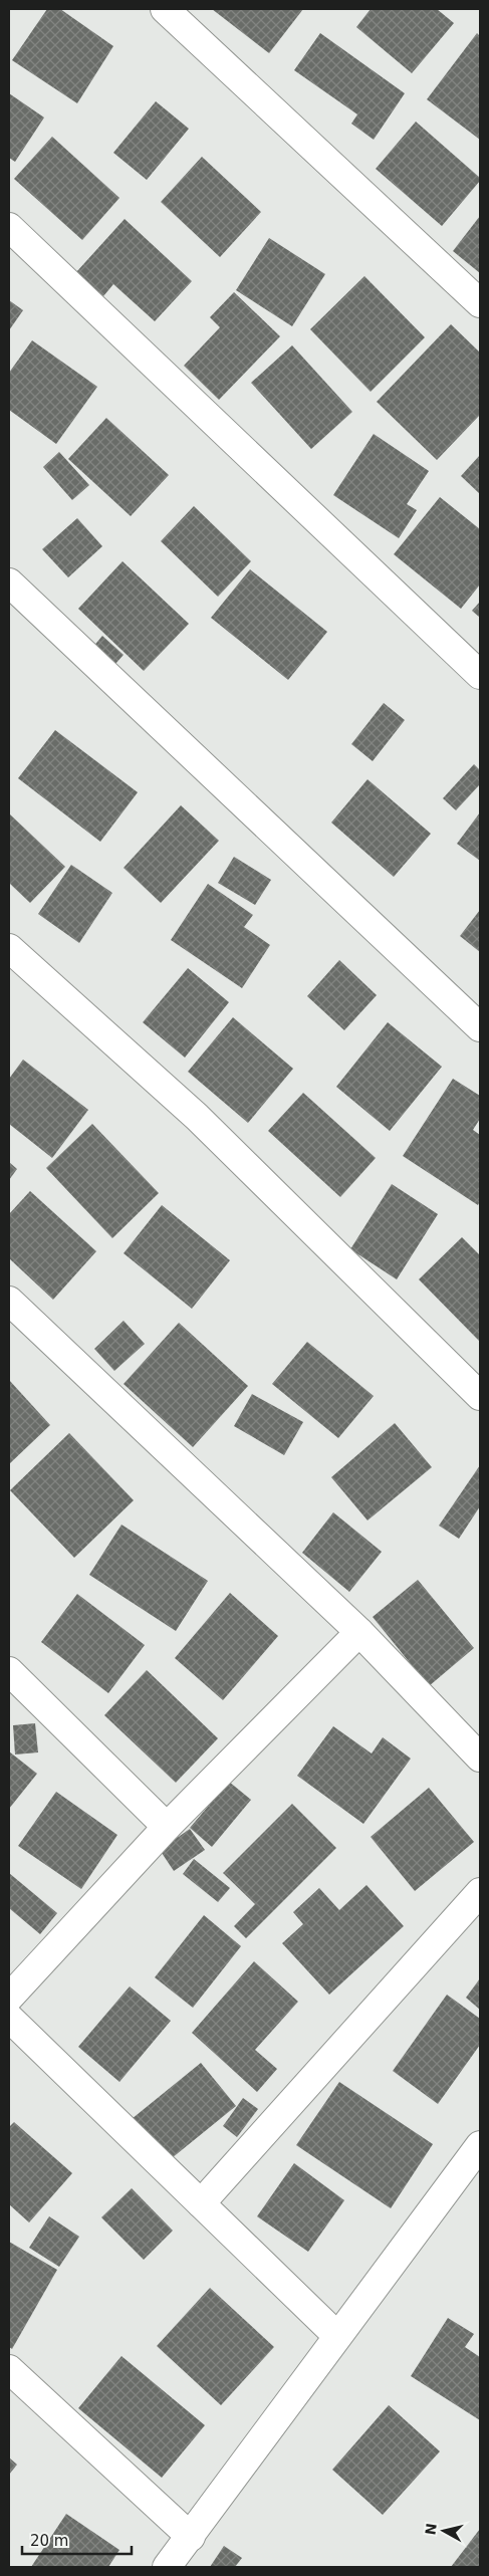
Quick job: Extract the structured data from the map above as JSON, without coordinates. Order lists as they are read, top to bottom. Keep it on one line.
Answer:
{"scale_bar":"20 m","north":"left"}
